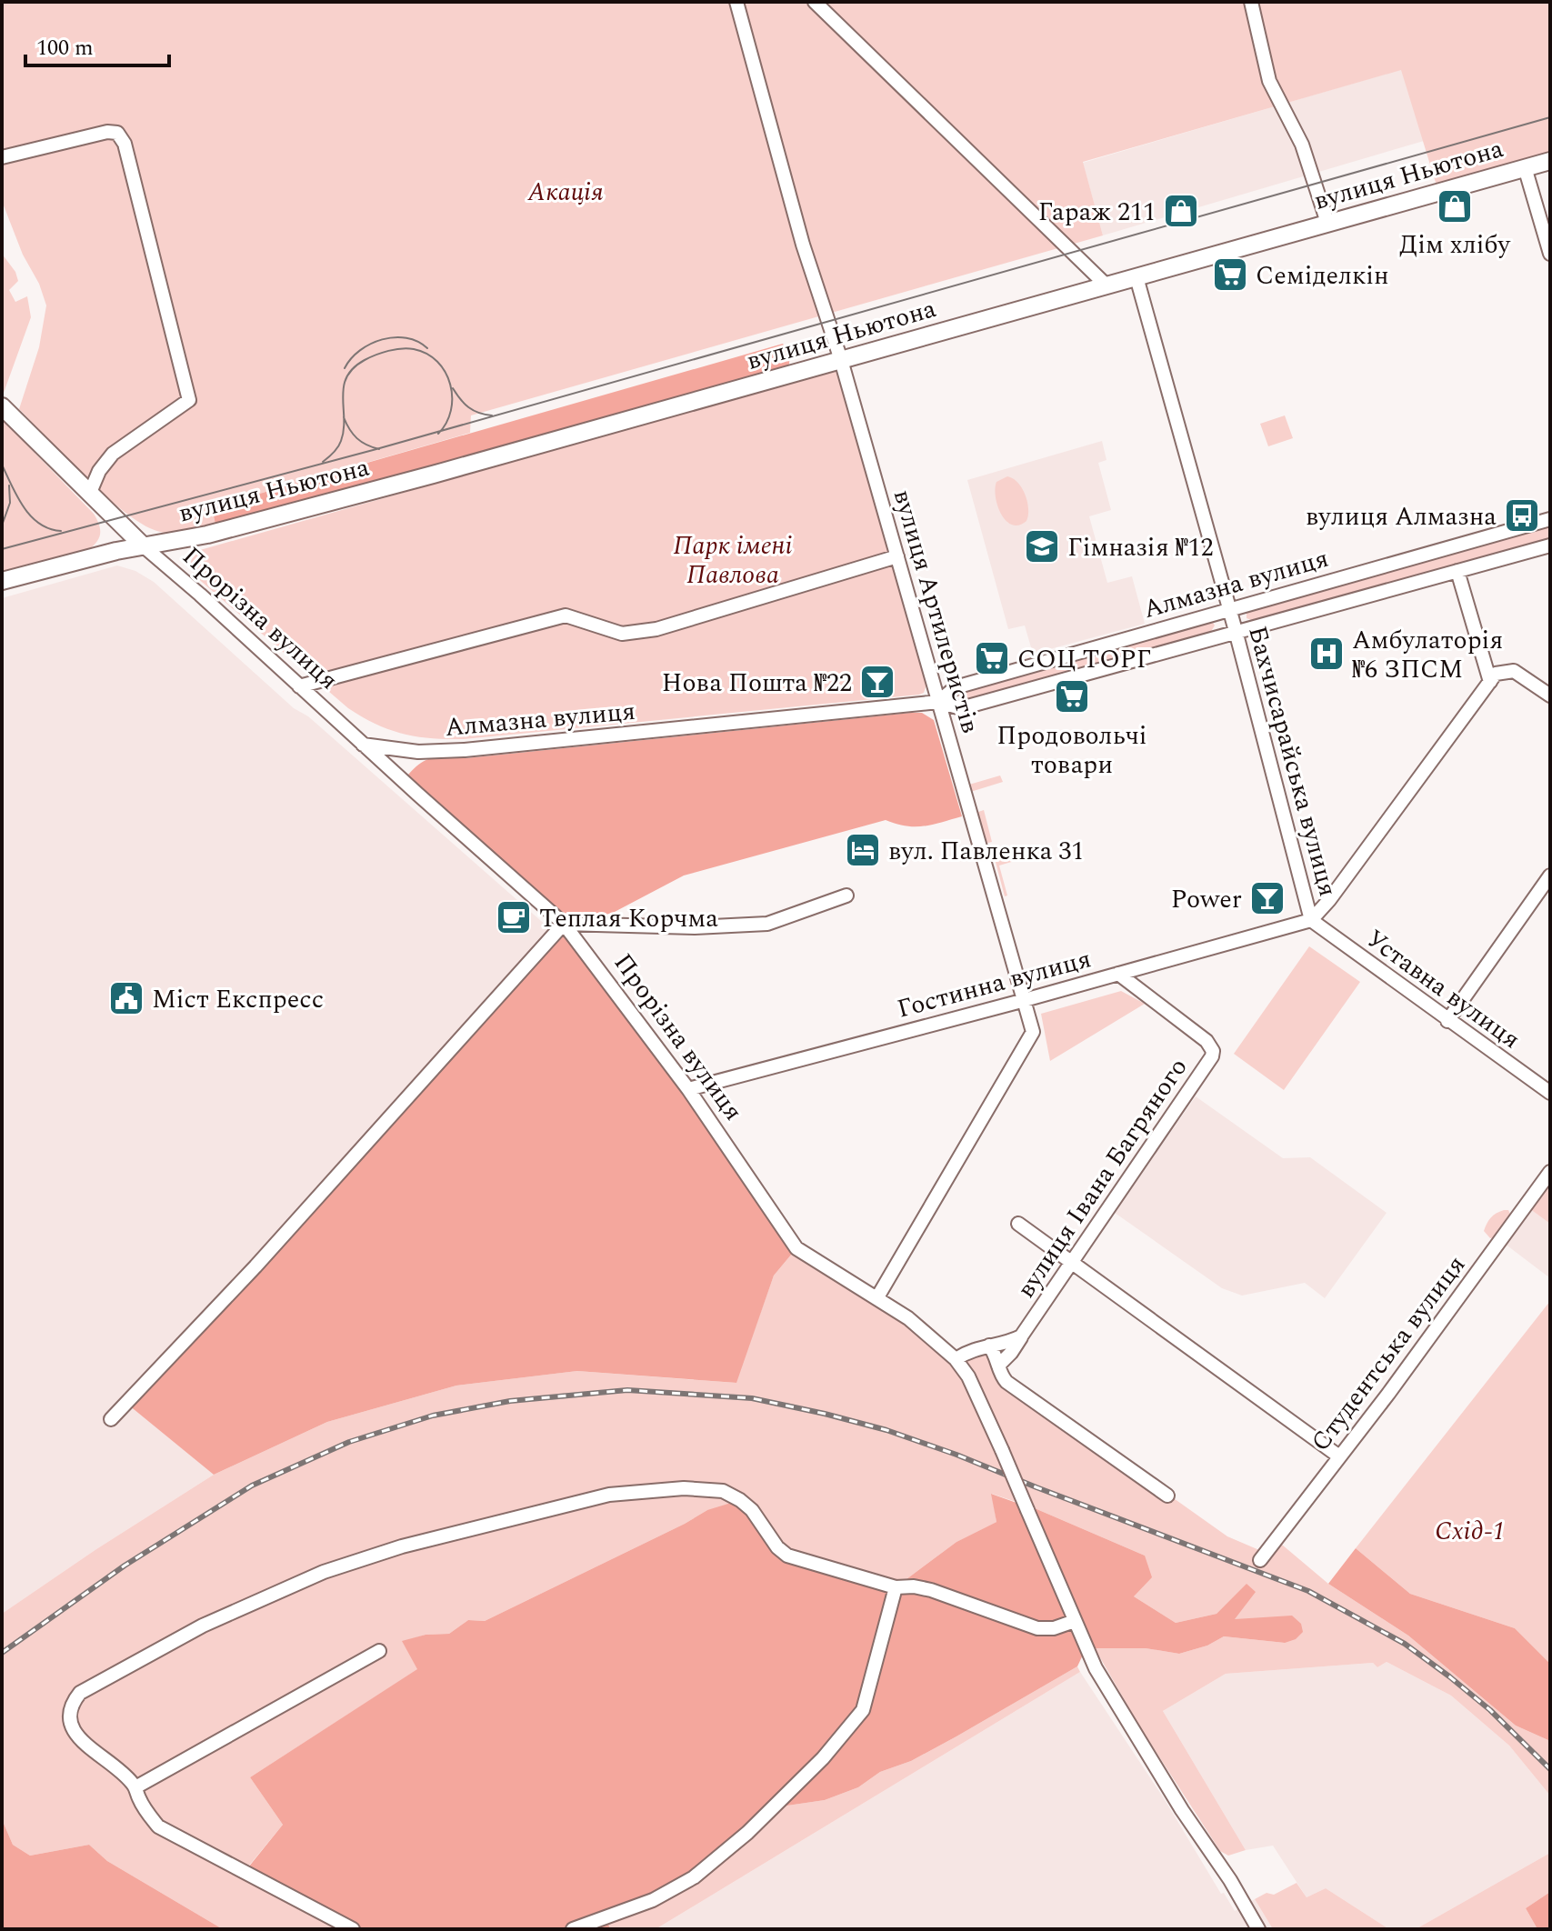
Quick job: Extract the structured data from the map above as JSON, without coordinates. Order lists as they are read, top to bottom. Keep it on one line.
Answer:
{"streets":{"main road":["вулиця Ньютона","Прорізна вулиця"],"street":["Алмазна вулиця","вулиця Артилеристів","Бахчисарайська вулиця","Гостинна вулиця","Уставна вулиця","вулиця Івана Багряного","Студентська вулиця"]},"crossings":[["вулиця Ньютона","вулиця Артилеристів"],["вулиця Ньютона","Прорізна вулиця"],["вулиця Ньютона","Бахчисарайська вулиця"],["Алмазна вулиця","вулиця Артилеристів"],["Алмазна вулиця","Прорізна вулиця"],["Алмазна вулиця","Бахчисарайська вулиця"],["вулиця Артилеристів","Прорізна вулиця"],["вулиця Артилеристів","Гостинна вулиця"],["Прорізна вулиця","Гостинна вулиця"],["Прорізна вулиця","вулиця Івана Багряного"],["Бахчисарайська вулиця","Гостинна вулиця"],["Бахчисарайська вулиця","Уставна вулиця"],["Гостинна вулиця","Уставна вулиця"],["Гостинна вулиця","вулиця Івана Багряного"]],"parks":["Акація","Парк імені Павлова","Схід-1"],"places":{"shop":["Дім хлібу","Гараж 211"],"supermarket":["Семіделкін","СОЦ ТОРГ","Продовольчі товари"],"bus stop":["вулиця Алмазна"],"school or university":["Гімназія №12"],"hospital":["Амбулаторія №6 ЗПСМ"],"bar":["Нова Пошта №22","Power"],"hotel":["вул. Павленка 31"],"cafe":["Теплая Корчма"],"public building":["Міст Експресс"]},"scale_bar":"100 m"}
